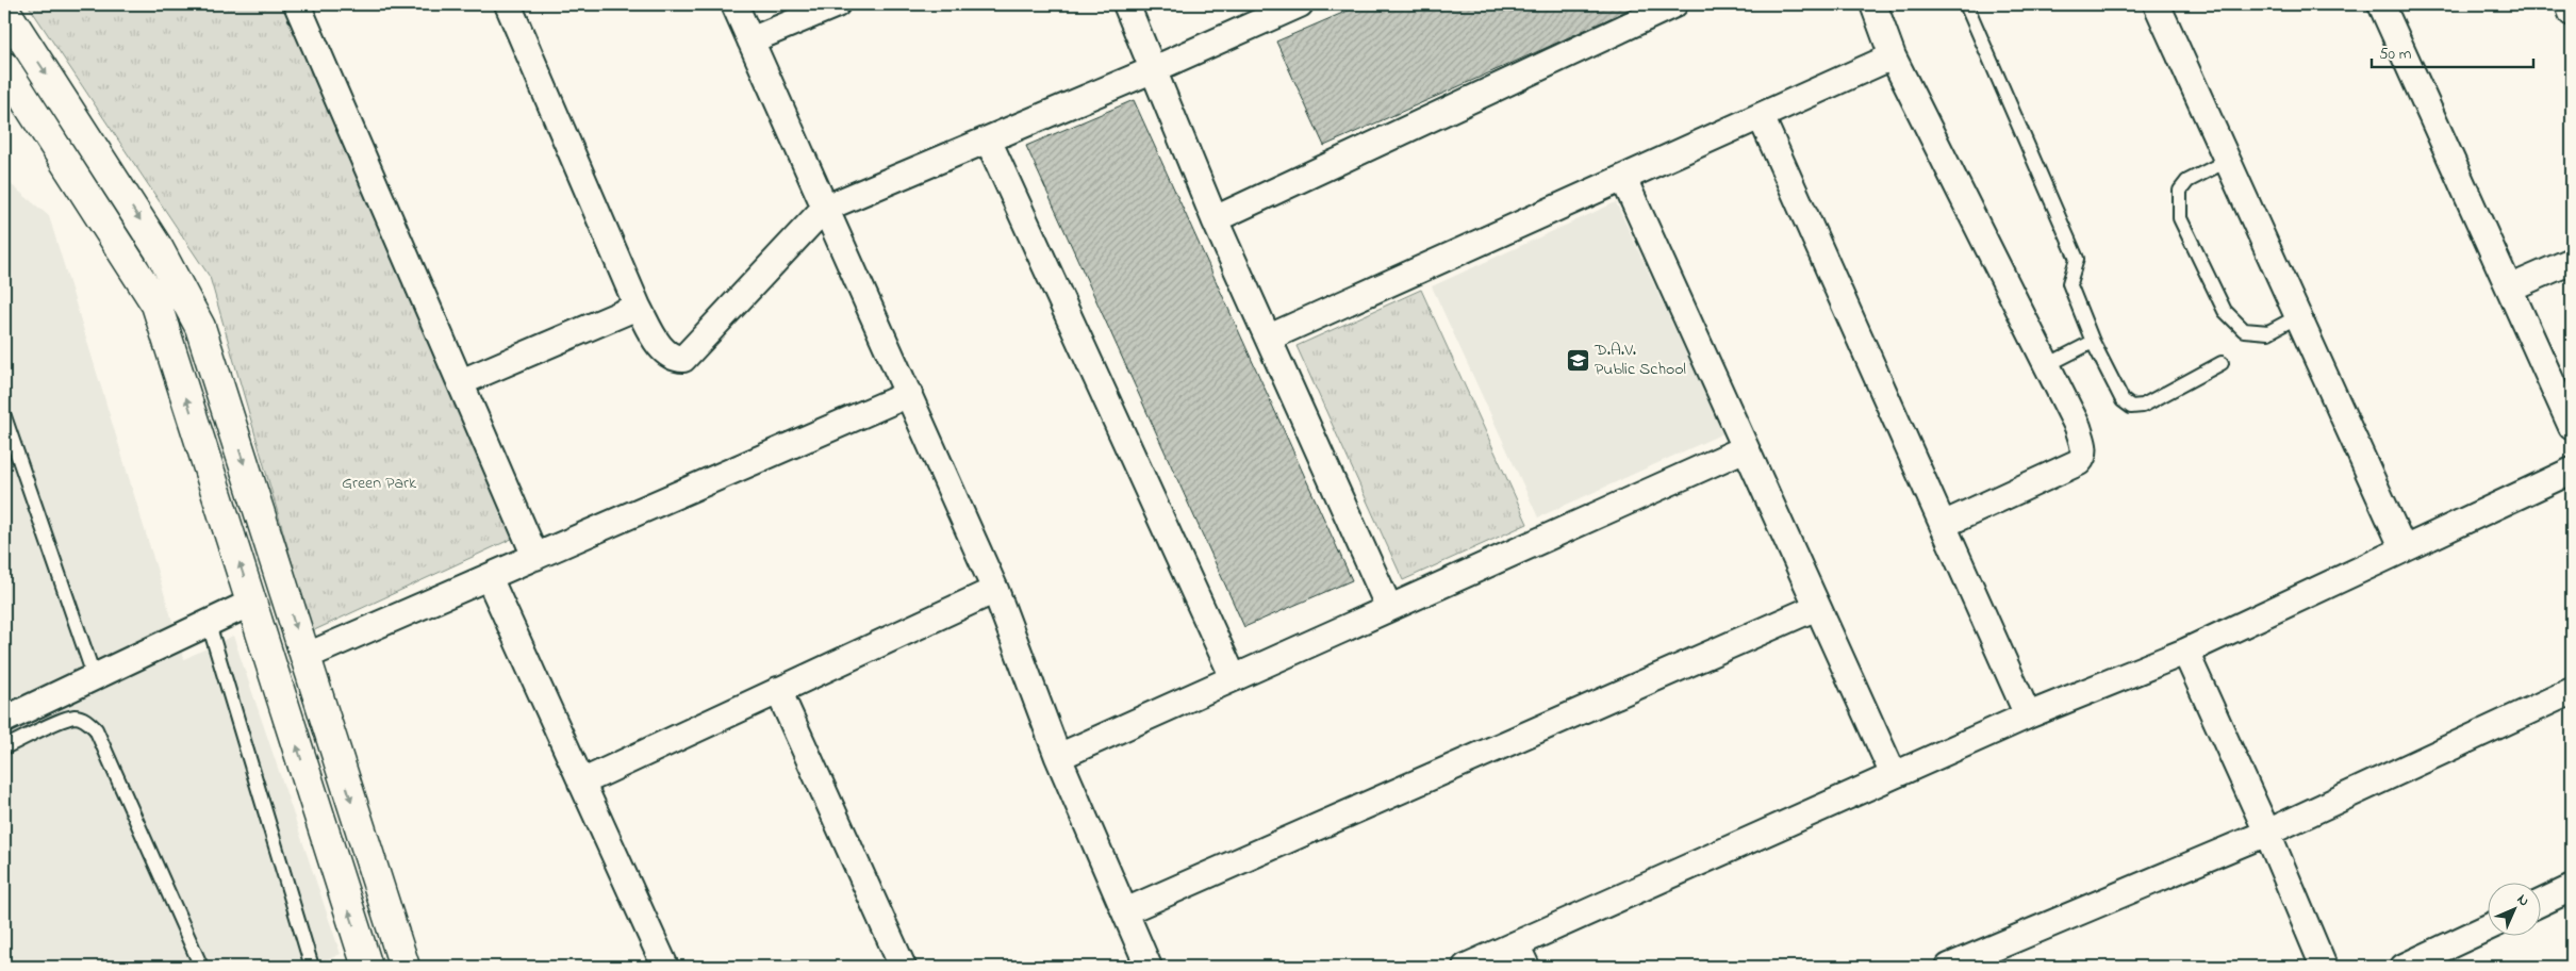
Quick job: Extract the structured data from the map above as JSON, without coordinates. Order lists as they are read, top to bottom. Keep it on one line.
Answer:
{"parks":["Green Park"],"places":{"school or university":["D.A.V. Public School"]},"scale_bar":"50 m","north":"top right"}
